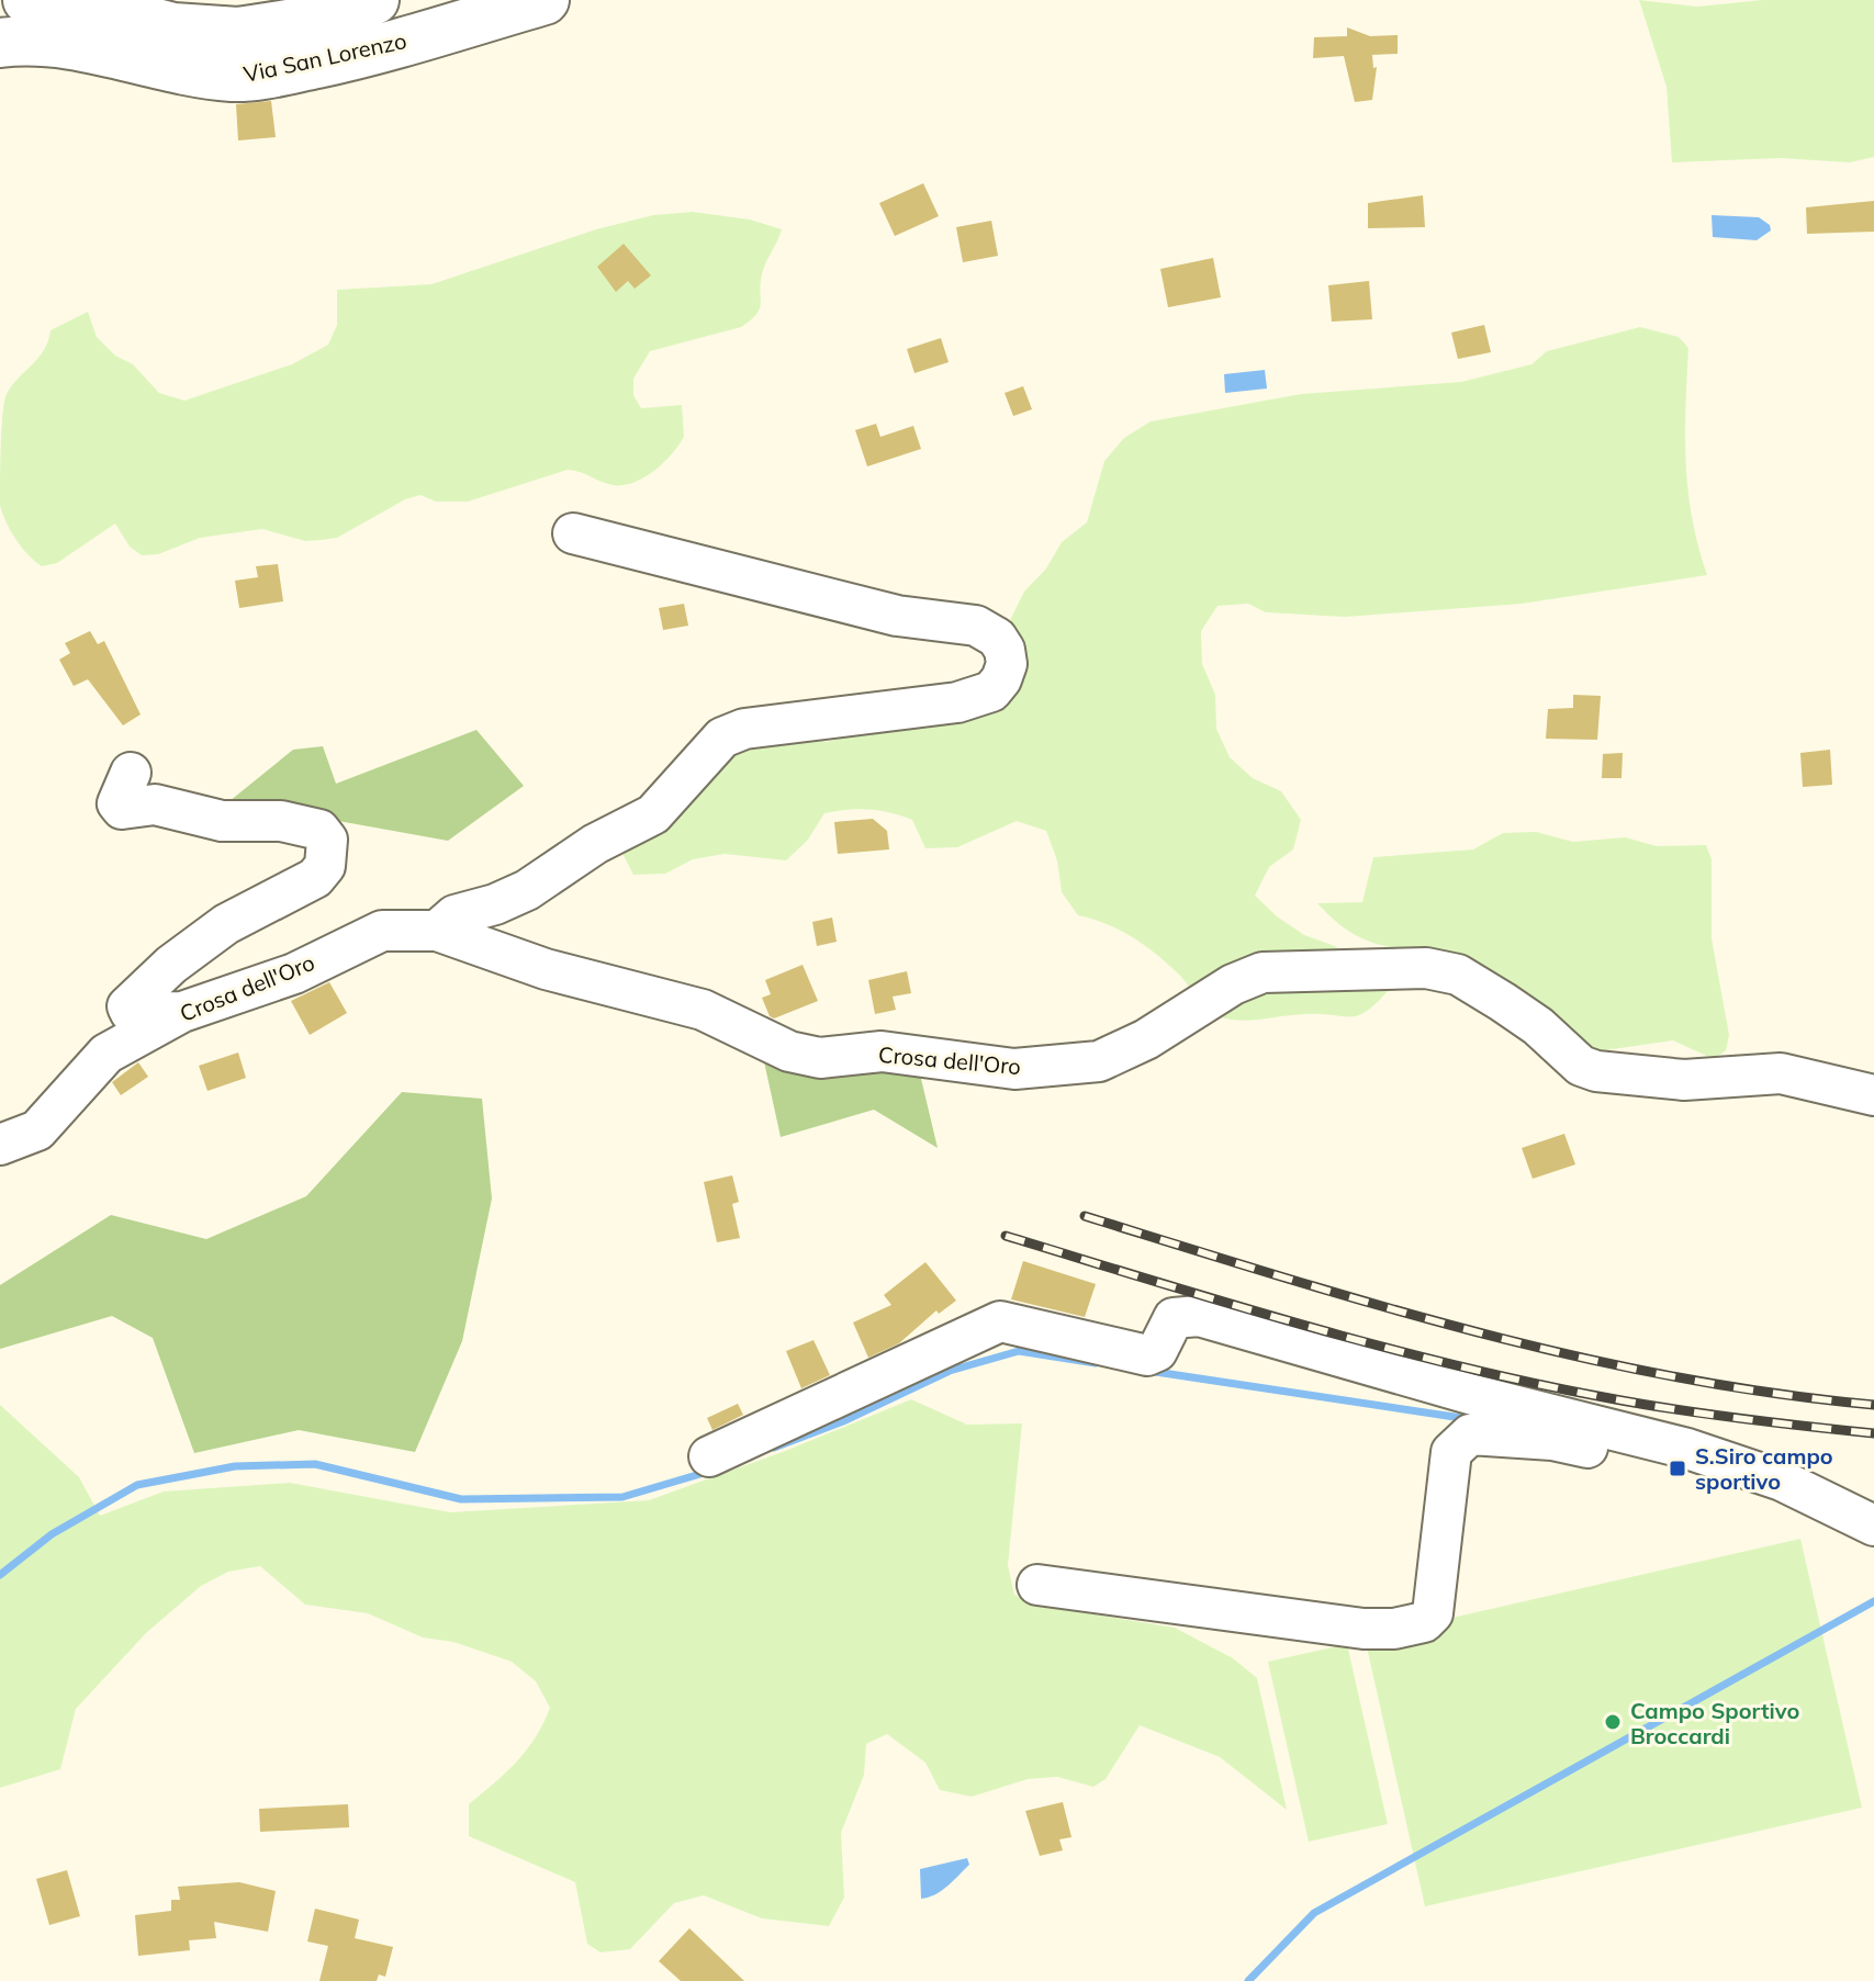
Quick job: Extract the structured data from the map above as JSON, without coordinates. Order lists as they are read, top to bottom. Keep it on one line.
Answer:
{"streets":{"main road":["Via San Lorenzo"],"street":["Crosa dell'Oro"]},"places":{"transit":["S.Siro campo sportivo"],"other":["Campo Sportivo Broccardi"]}}
